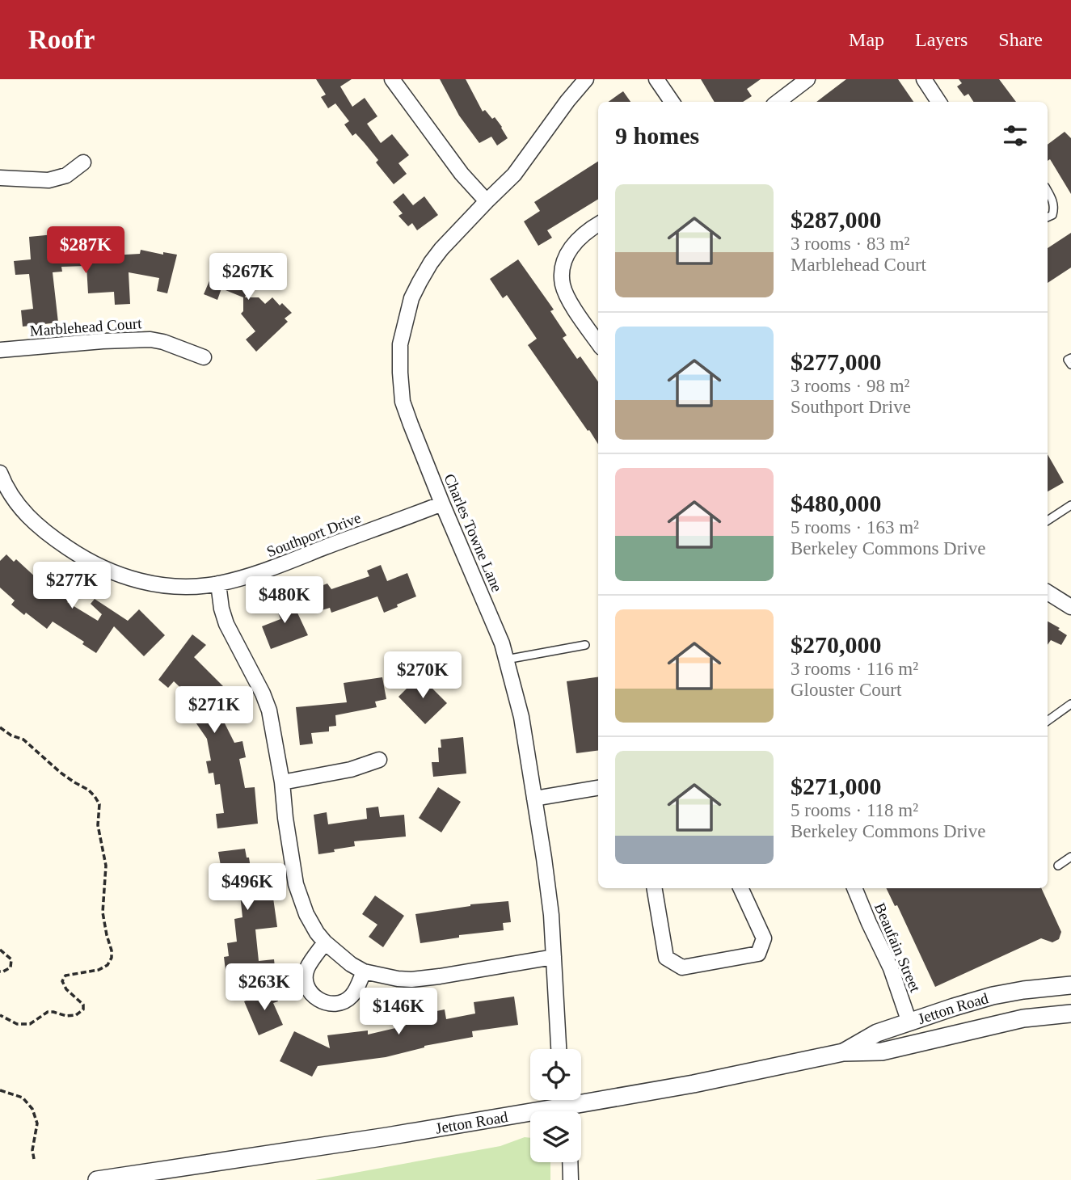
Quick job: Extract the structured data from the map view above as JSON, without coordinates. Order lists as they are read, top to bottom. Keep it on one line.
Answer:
{"streets":{"street":["Marblehead Court","Charles Towne Lane","Southport Drive","Beaufain Street","Jetton Road"]},"crossings":[["Charles Towne Lane","Southport Drive"],["Beaufain Street","Jetton Road"]],"page":{"header":"Roofr","nav":["Map","Layers","Share"],"heading":"9 homes","list":[{"name":"$287,000","note":"3 rooms · 83 m² · Marblehead Court"},{"name":"$277,000","note":"3 rooms · 98 m² · Southport Drive"},{"name":"$480,000","note":"5 rooms · 163 m² · Berkeley Commons Drive"},{"name":"$270,000","note":"3 rooms · 116 m² · Glouster Court"},{"name":"$271,000","note":"5 rooms · 118 m² · Berkeley Commons Drive"}],"price":["$287K","$267K","$277K","$480K","$270K","$271K","$496K","$263K","$146K"]}}
